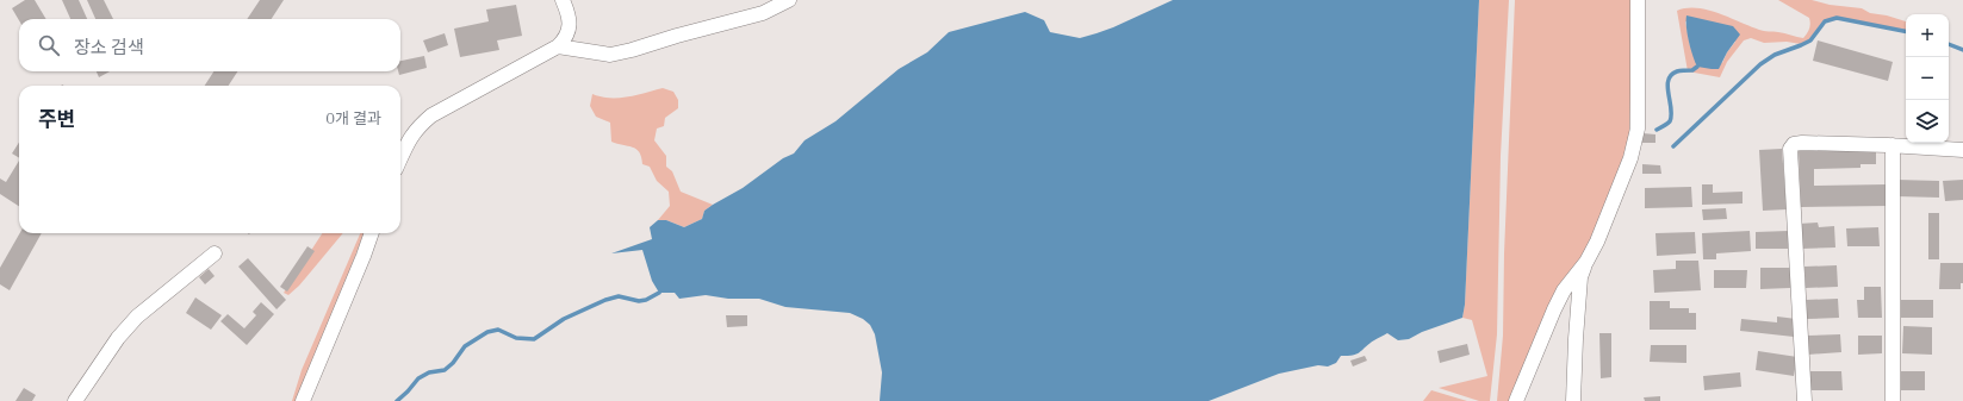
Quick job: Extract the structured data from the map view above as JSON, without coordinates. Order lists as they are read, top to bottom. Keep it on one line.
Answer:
{"page":{"map_buttons":["+","−"],"search":"장소 검색","heading":["주변","0개 결과"]}}
